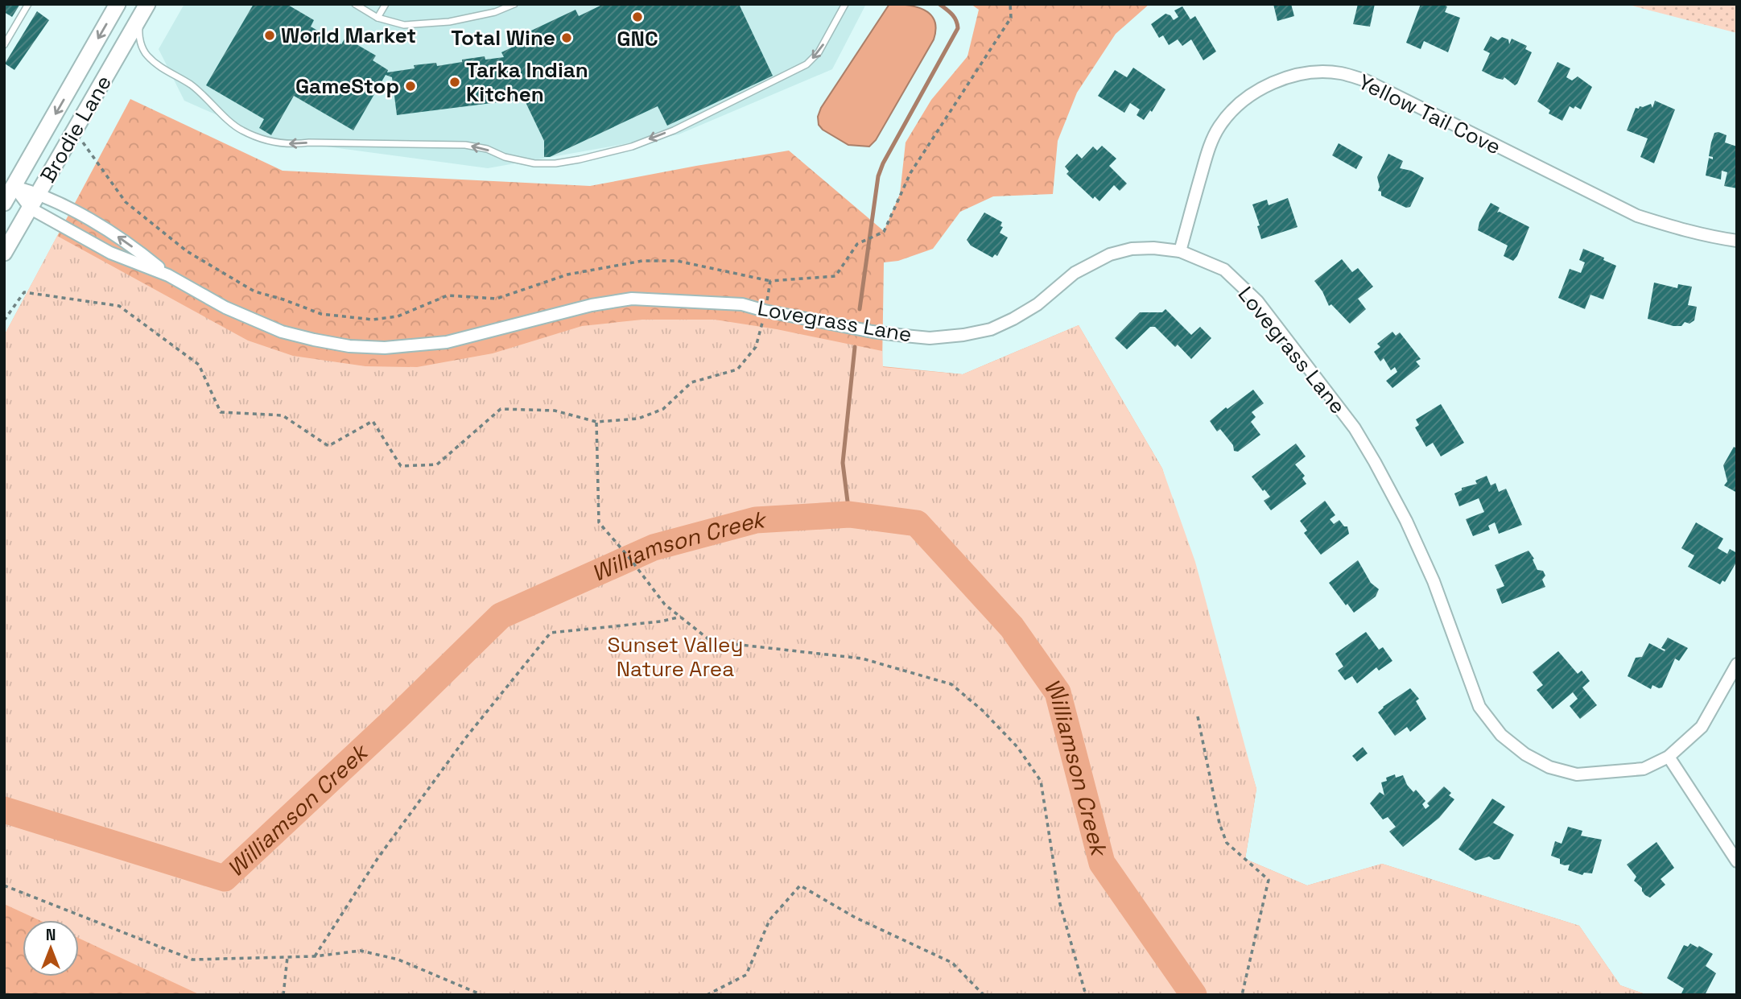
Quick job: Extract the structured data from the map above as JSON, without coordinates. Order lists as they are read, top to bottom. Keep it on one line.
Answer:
{"streets":{"main road":["Brodie Lane"],"street":["Yellow Tail Cove","Lovegrass Lane"]},"crossings":[["Yellow Tail Cove","Lovegrass Lane"],["Brodie Lane","Lovegrass Lane"]],"water":["Williamson Creek"],"parks":["Sunset Valley Nature Area"],"places":["GNC","World Market","Total Wine","Tarka Indian Kitchen","GameStop"],"north":"top"}
